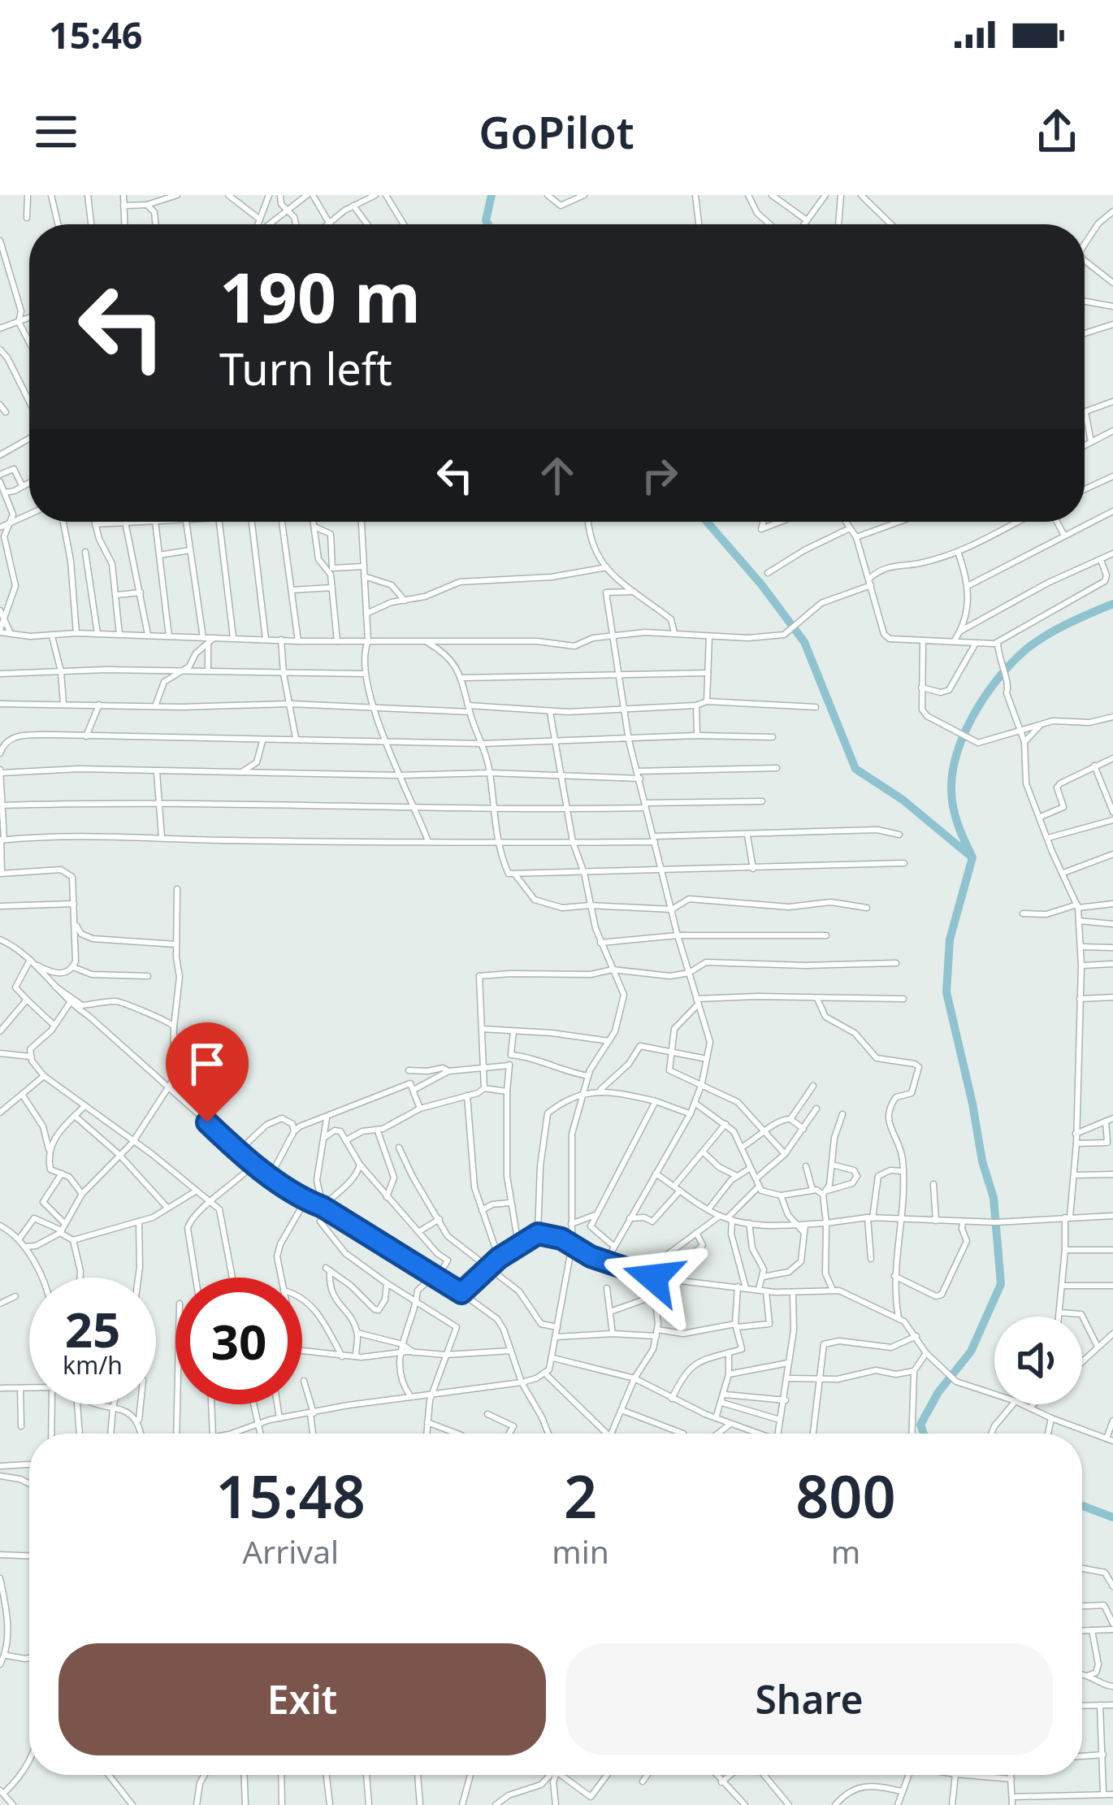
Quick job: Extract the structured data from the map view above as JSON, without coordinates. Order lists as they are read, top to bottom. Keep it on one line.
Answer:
{"page":{"status":"15:46","header":"GoPilot","turn":["190 m","Turn left"],"speed":"25 km/h","limit":"30","eta":["15:48","Arrival","2","min","800","m"],"buttons":["Exit","Share"]}}
